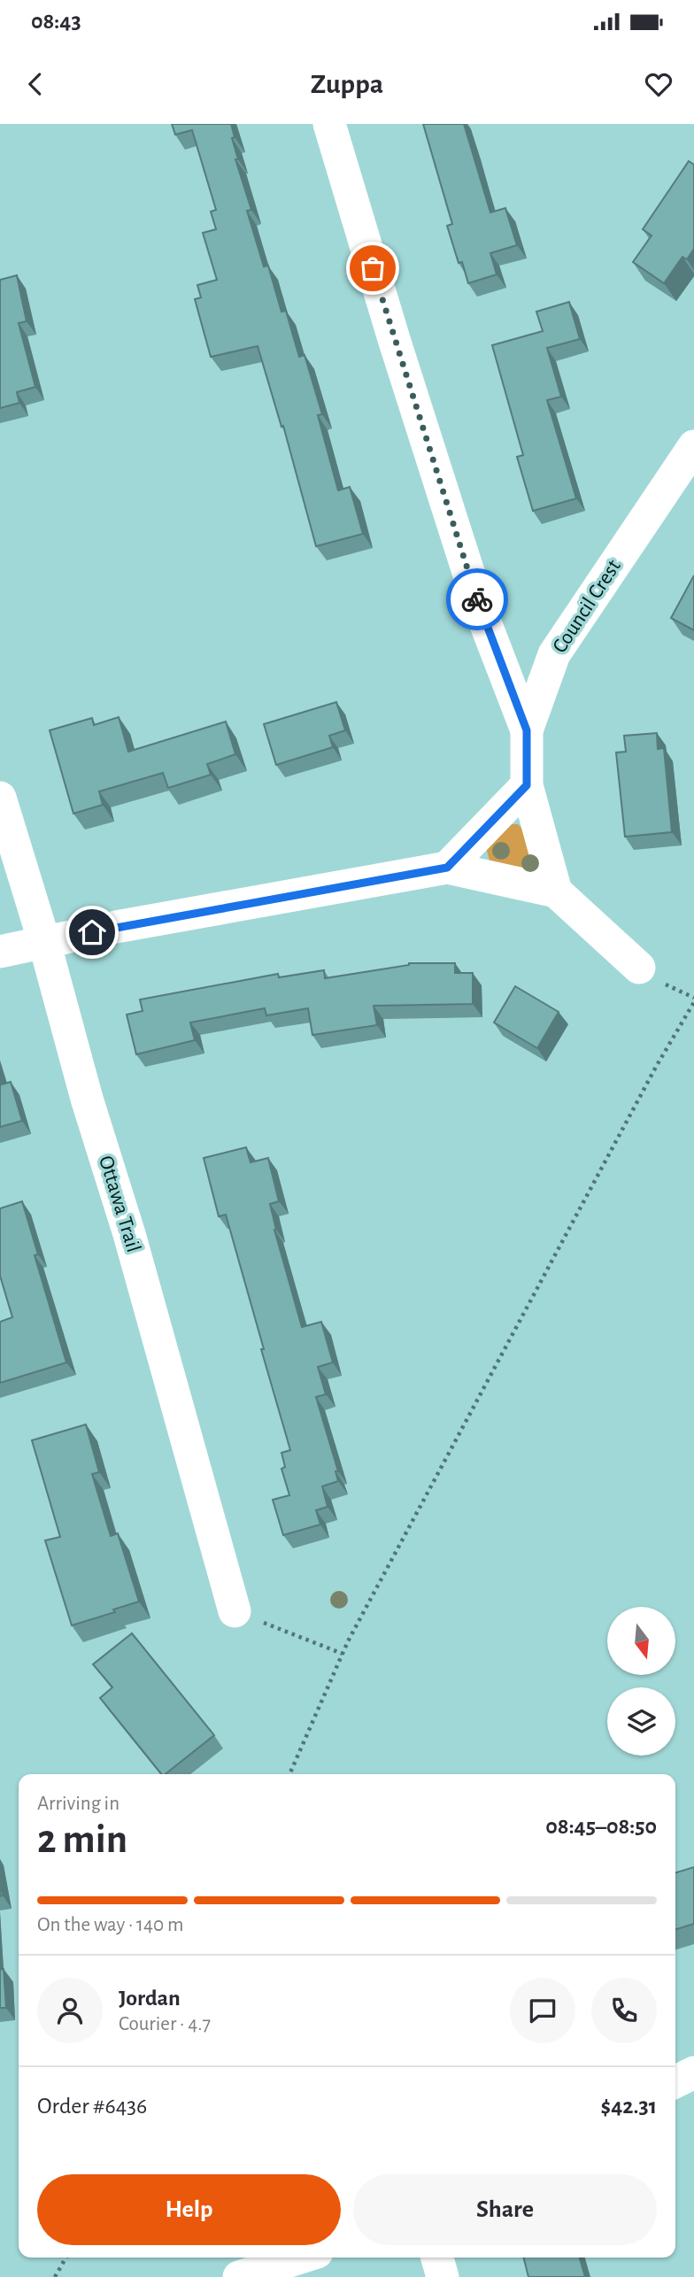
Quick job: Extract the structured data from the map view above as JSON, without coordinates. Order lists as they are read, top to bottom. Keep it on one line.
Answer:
{"streets":{"street":["Council Crest","Ottawa Trail"]},"north":"bottom","page":{"status":"08:43","header":"Zuppa","heading":["2 min","Arriving in","08:45–08:50"],"panel":["Jordan","Courier · 4.7","Order #6436","$42.31"],"bar":"On the way · 140 m","buttons":["Help","Share"]}}
